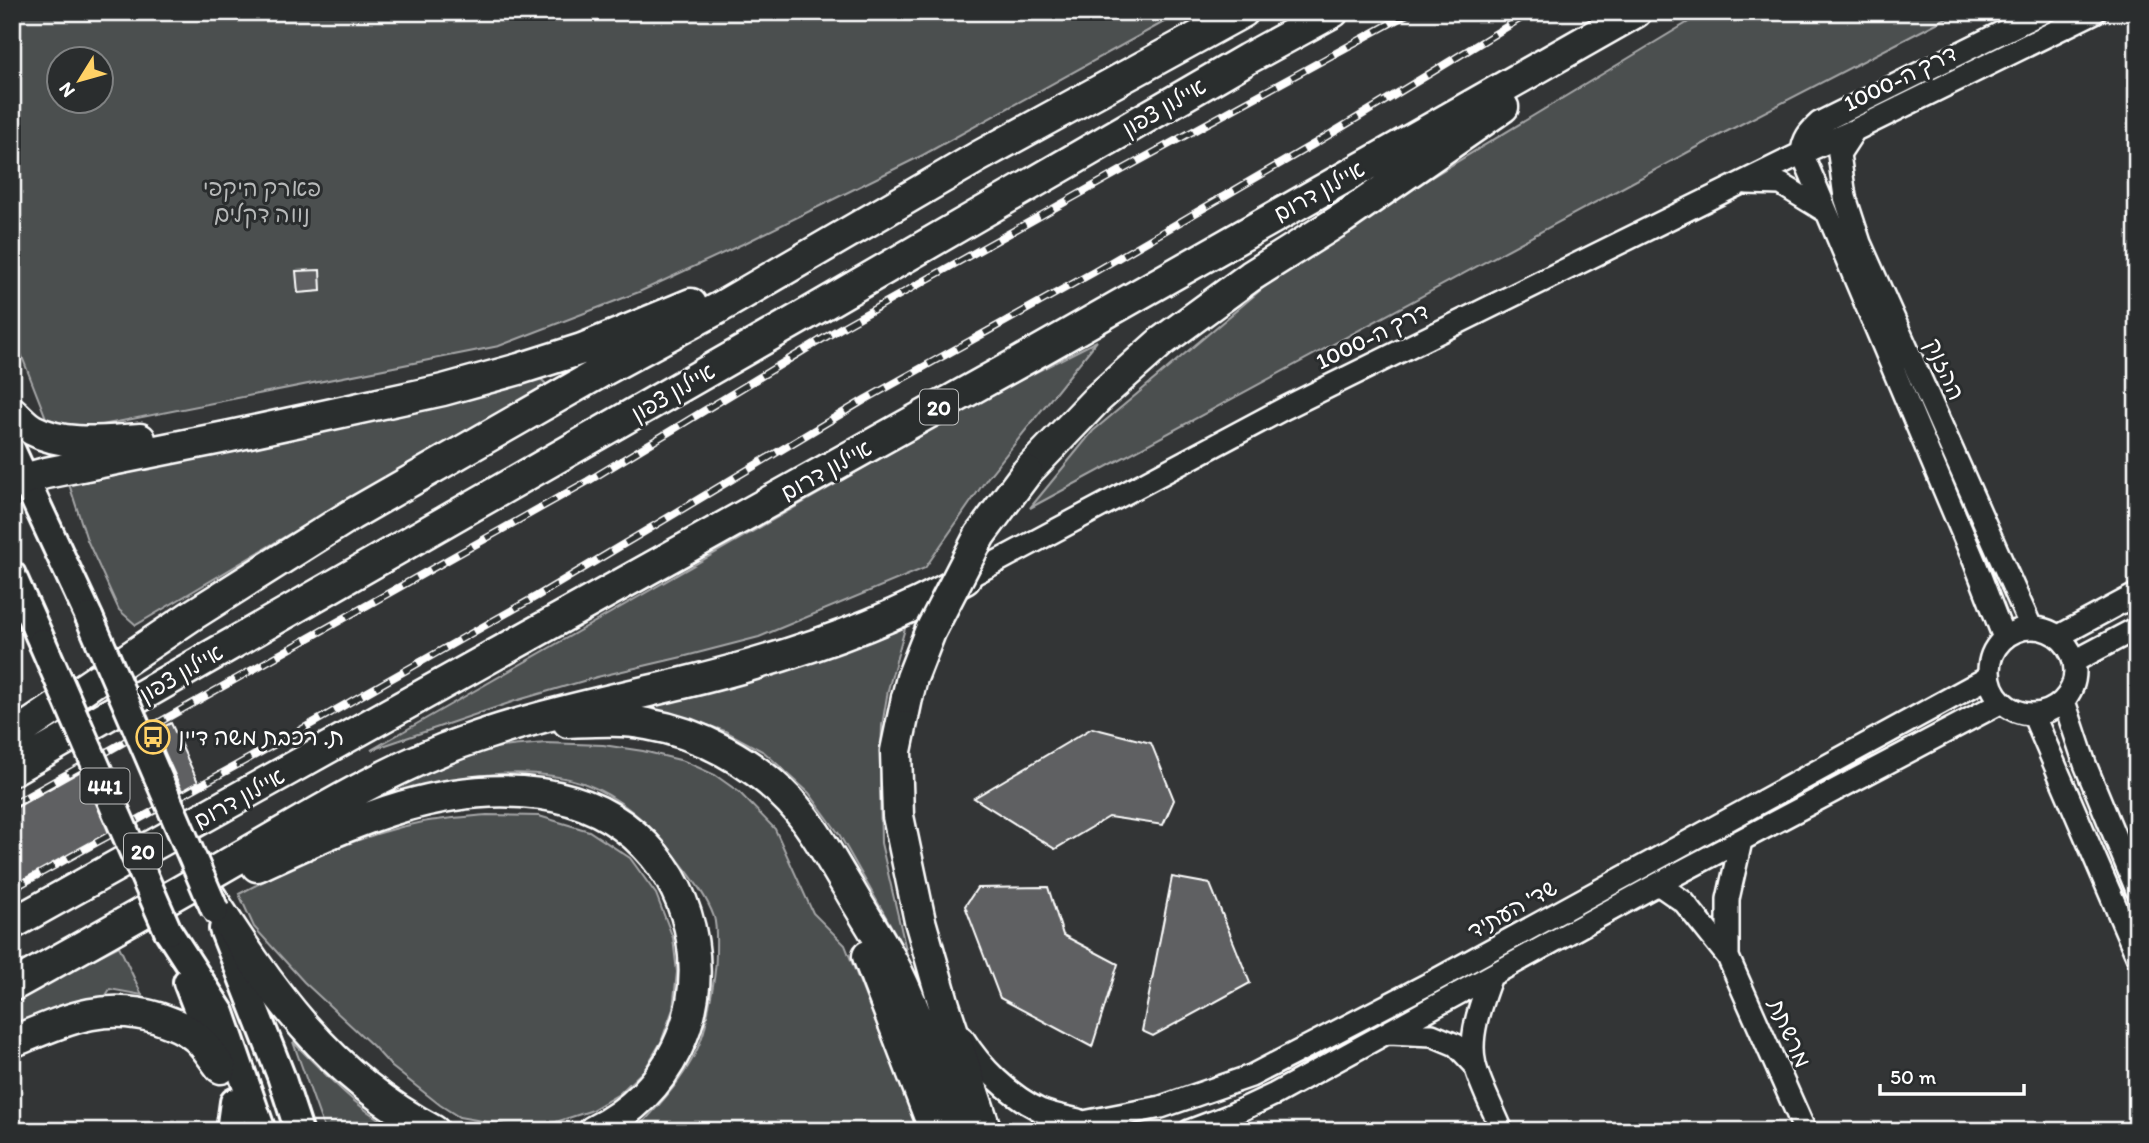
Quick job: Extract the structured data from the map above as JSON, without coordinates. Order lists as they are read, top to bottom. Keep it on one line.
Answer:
{"streets":{"highway":["איילון צפון","איילון דרום","20"],"main road":["441"],"street":["דרך ה-1000","ההזנק","שד' העתיד","מרשתת"]},"crossings":[["דרך ה-1000","ההזנק"],["ההזנק","שד' העתיד"]],"parks":["פארק היקפי נווה דקלים"],"places":{"bus stop":["ת. רכבת משה דיין"]},"scale_bar":"50 m","north":"bottom left"}
